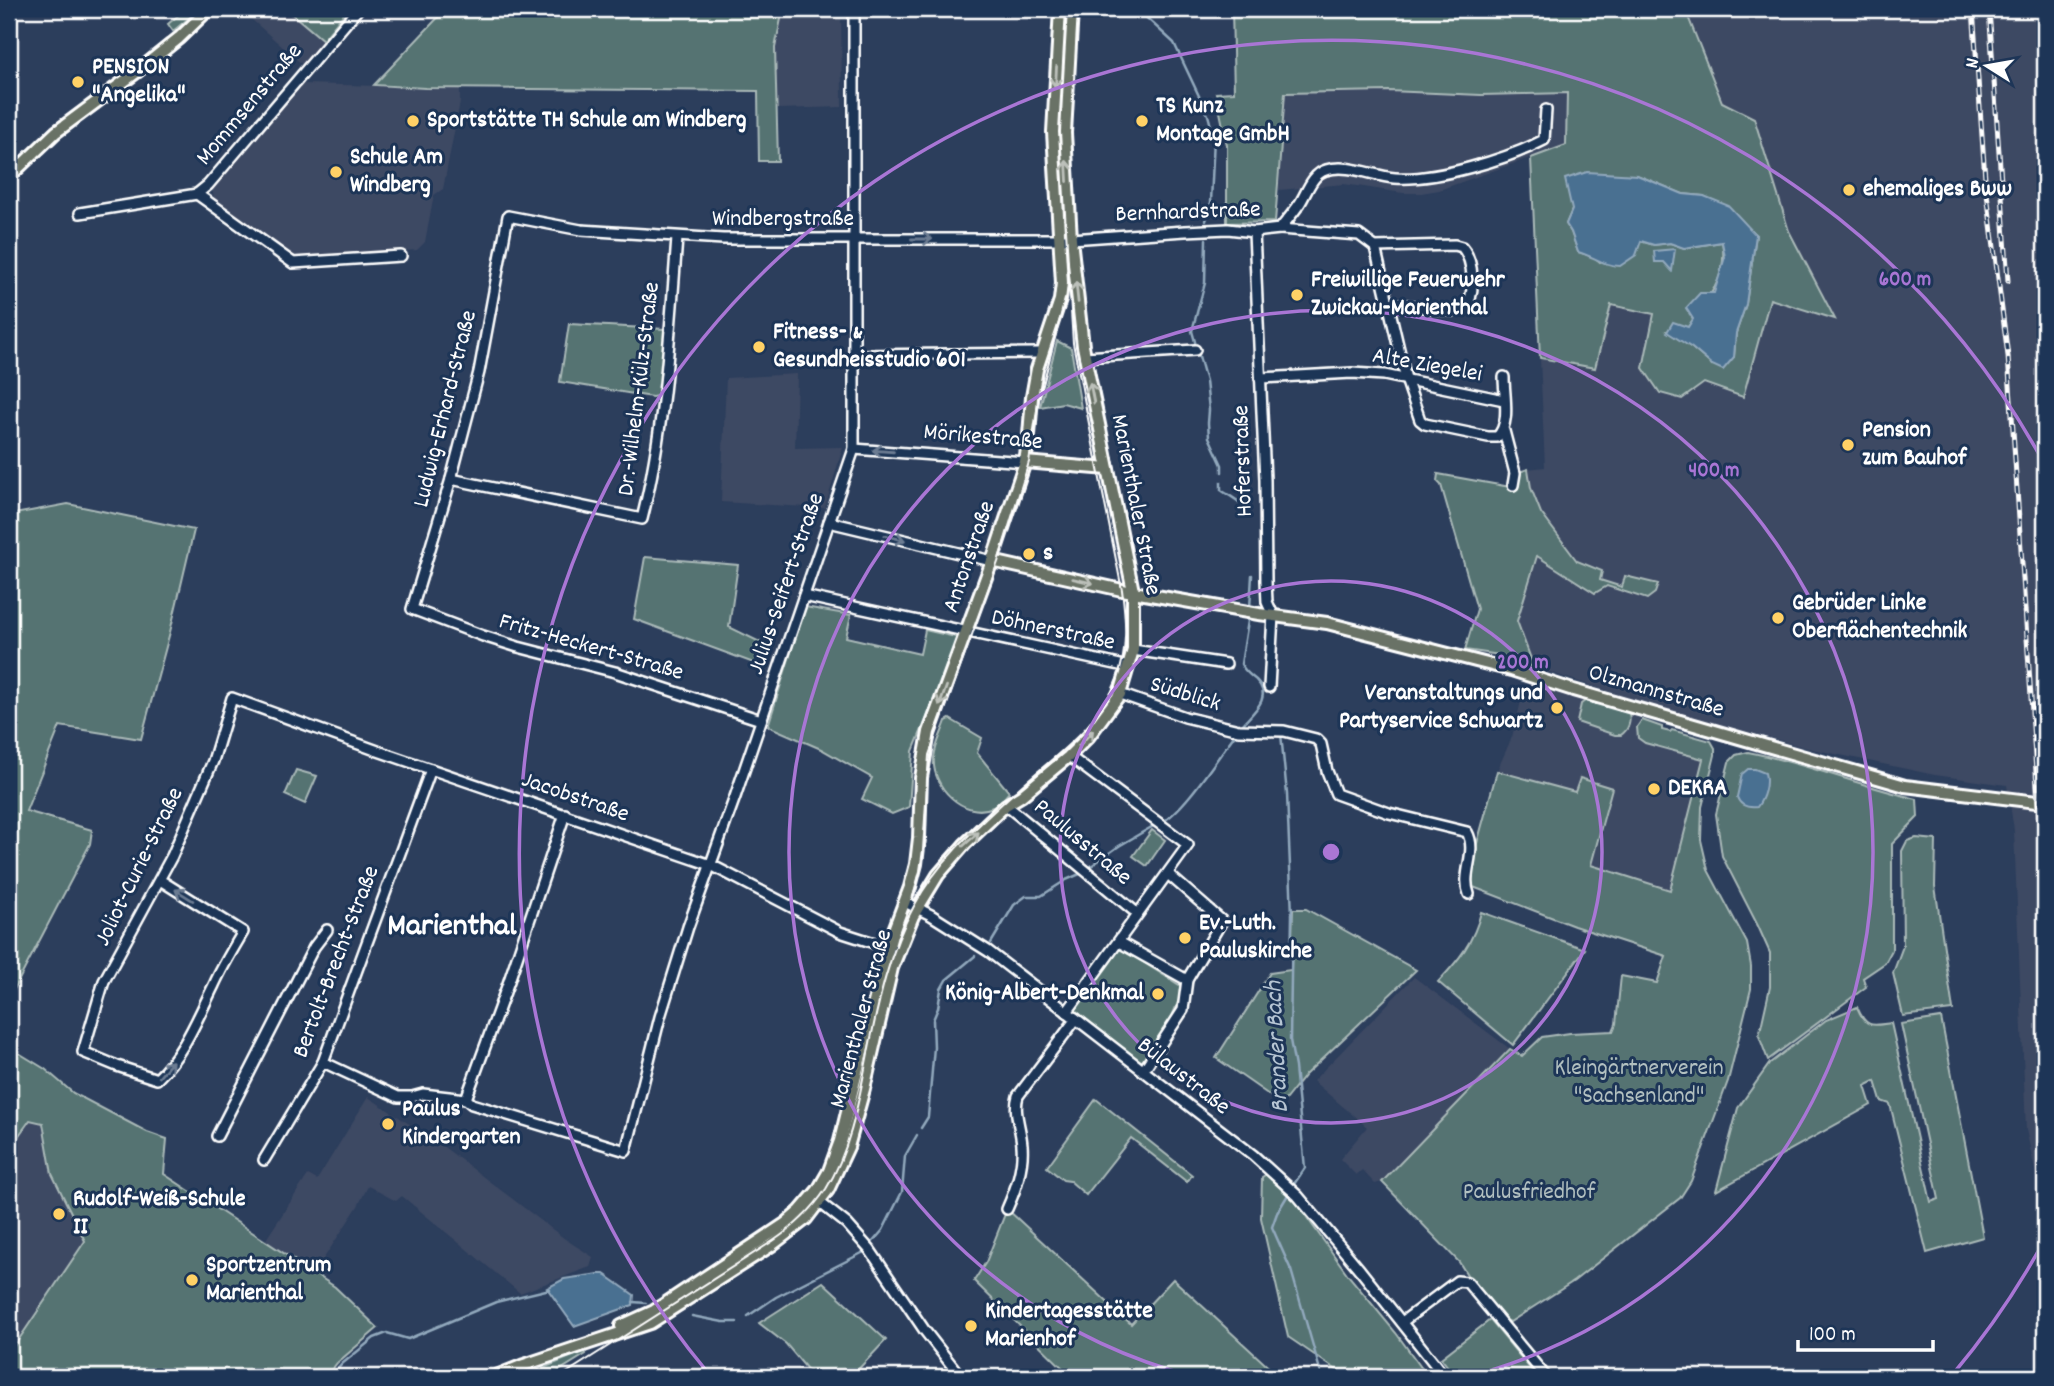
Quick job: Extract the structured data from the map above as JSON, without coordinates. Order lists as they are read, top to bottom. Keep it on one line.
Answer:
{"streets":{"main road":["Mörikestraße","Marienthaler Straße","Antonstraße","Olzmannstraße"],"street":["Mommsenstraße","Bernhardstraße","Windbergstraße","Alte Ziegelei","Dr.-Wilhelm-Külz-Straße","Ludwig-Erhard-Straße","Hoferstraße","Julius-Seifert-Straße","Döhnerstraße","Fritz-Heckert-Straße","Südblick","Jacobstraße","Paulusstraße","Joliot-Curie-Straße","Bertolt-Brecht-Straße","Bülaustraße"]},"crossings":[["Bernhardstraße","Windbergstraße"],["Bernhardstraße","Hoferstraße"],["Bernhardstraße","Marienthaler Straße"],["Bernhardstraße","Antonstraße"],["Windbergstraße","Dr.-Wilhelm-Külz-Straße"],["Windbergstraße","Ludwig-Erhard-Straße"],["Windbergstraße","Marienthaler Straße"],["Windbergstraße","Antonstraße"],["Windbergstraße","Julius-Seifert-Straße"],["Alte Ziegelei","Hoferstraße"],["Dr.-Wilhelm-Külz-Straße","Ludwig-Erhard-Straße"],["Ludwig-Erhard-Straße","Fritz-Heckert-Straße"],["Mörikestraße","Marienthaler Straße"],["Mörikestraße","Antonstraße"],["Mörikestraße","Julius-Seifert-Straße"],["Hoferstraße","Olzmannstraße"],["Marienthaler Straße","Antonstraße"],["Marienthaler Straße","Döhnerstraße"],["Marienthaler Straße","Olzmannstraße"],["Marienthaler Straße","Südblick"],["Marienthaler Straße","Jacobstraße"],["Marienthaler Straße","Paulusstraße"],["Marienthaler Straße","Bülaustraße"],["Antonstraße","Döhnerstraße"],["Antonstraße","Olzmannstraße"],["Julius-Seifert-Straße","Döhnerstraße"],["Julius-Seifert-Straße","Fritz-Heckert-Straße"],["Julius-Seifert-Straße","Jacobstraße"],["Jacobstraße","Joliot-Curie-Straße"],["Jacobstraße","Bertolt-Brecht-Straße"]],"one_way":["Windbergstraße","Mörikestraße","Antonstraße"],"districts":["Marienthal"],"water":["Brander Bach"],"parks":["Kleingärtnerverein \"Sachsenland\"","Paulusfriedhof"],"places":["PENSION \"Angelika\"","Sportstätte TH Schule am Windberg","TS Kunz Montage GmbH","Schule Am Windberg","ehemaliges Bww","Freiwillige Feuerwehr Zwickau-Marienthal","Fitness- & Gesundheisstudio 601","Pension zum Bauhof","s","Gebrüder Linke Oberflächentechnik","Veranstaltungs und Partyservice Schwartz","DEKRA","Ev.-Luth. Pauluskirche","König-Albert-Denkmal","Paulus Kindergarten","Rudolf-Weiß-Schule II","Sportzentrum Marienthal","Kindertagesstätte Marienhof"],"scale_bar":"100 m","north":"left","rings":["600 m","400 m","200 m"]}
